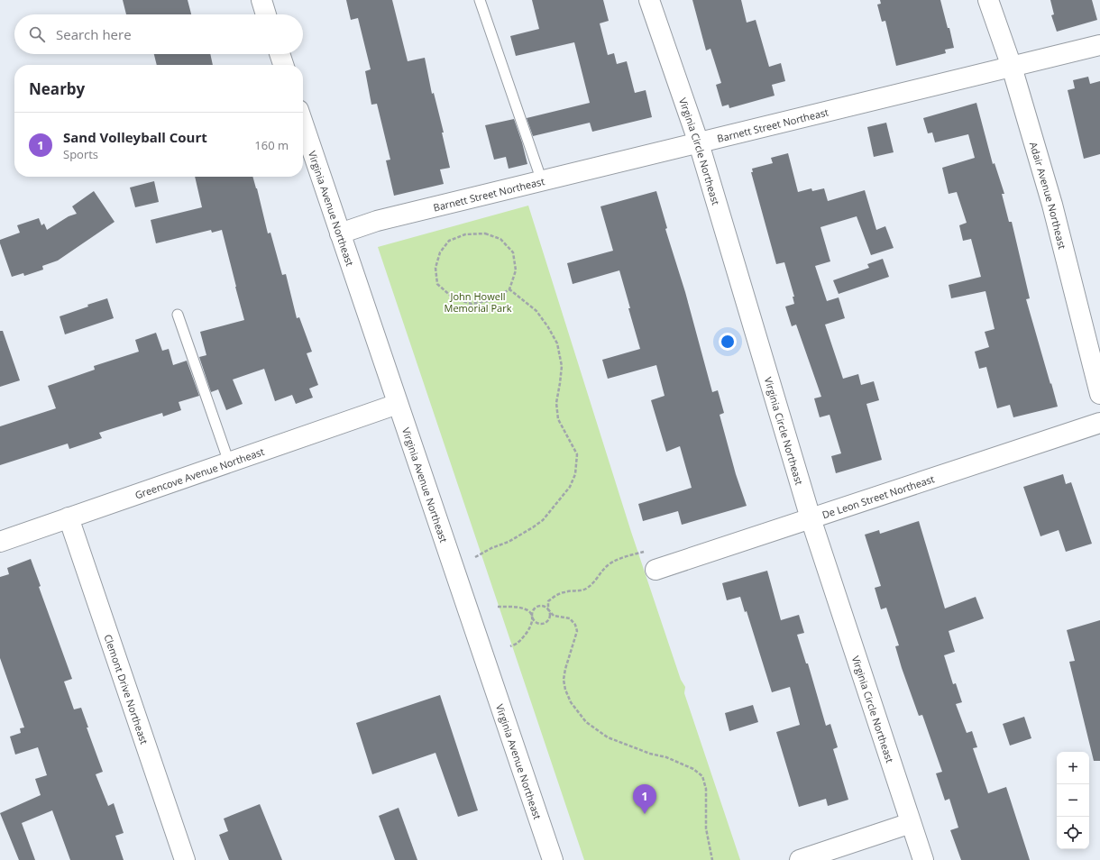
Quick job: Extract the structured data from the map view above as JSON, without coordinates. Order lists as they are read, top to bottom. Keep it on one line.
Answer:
{"streets":{"street":["Barnett Street Northeast","Virginia Circle Northeast","Adair Avenue Northeast","Virginia Avenue Northeast","Greencove Avenue Northeast","De Leon Street Northeast","Clemont Drive Northeast"]},"crossings":[["Barnett Street Northeast","Virginia Circle Northeast"],["Barnett Street Northeast","Adair Avenue Northeast"],["Barnett Street Northeast","Virginia Avenue Northeast"],["Virginia Circle Northeast","De Leon Street Northeast"],["Virginia Avenue Northeast","Greencove Avenue Northeast"],["Greencove Avenue Northeast","Clemont Drive Northeast"]],"parks":["John Howell Memorial Park"],"page":{"search":"Search here","heading":"Nearby","list":[{"mark":"1","name":"Sand Volleyball Court","note":"Sports","value":"160 m"}],"map_buttons":["+","−"],"pins":"1"}}
